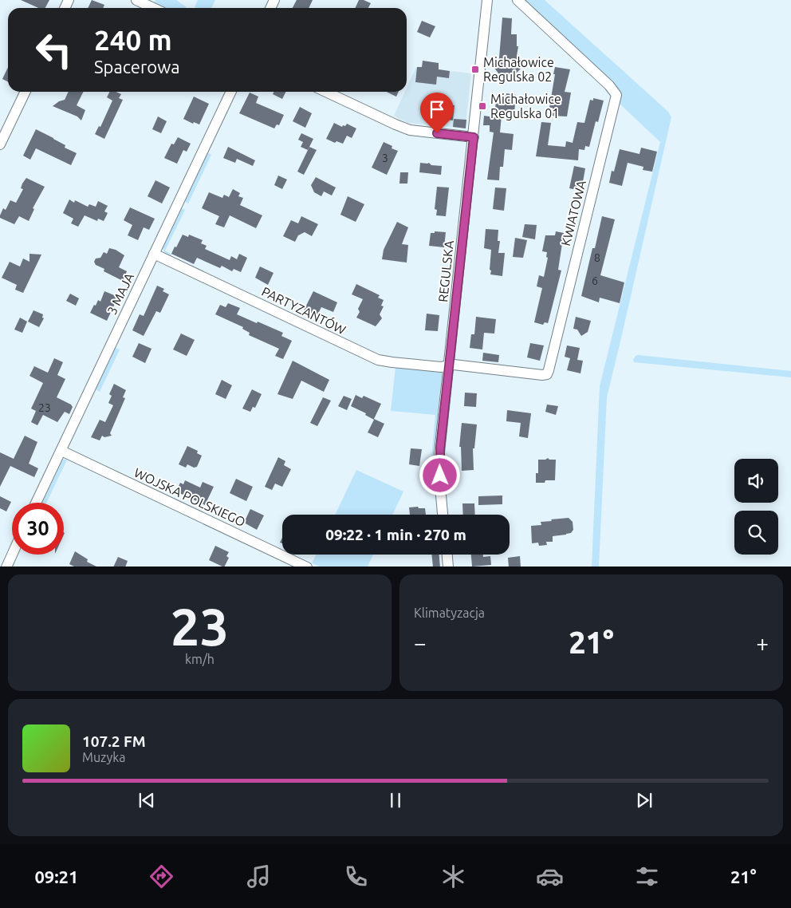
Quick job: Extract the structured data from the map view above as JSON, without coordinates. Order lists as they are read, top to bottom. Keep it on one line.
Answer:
{"streets":{"street":["KWIATOWA","REGULSKA","3 MAJA","PARTYZANTÓW","WOJSKA POLSKIEGO"]},"crossings":[["KWIATOWA","REGULSKA"],["KWIATOWA","PARTYZANTÓW"],["REGULSKA","PARTYZANTÓW"],["3 MAJA","PARTYZANTÓW"],["3 MAJA","WOJSKA POLSKIEGO"]],"places":{"transit":["Michałowice Regulska 02","Michałowice Regulska 01"]},"house_numbers":["3","8","6","23"],"page":{"turn":["240 m","Spacerowa"],"limit":"30","trip":"09:22 · 1 min · 270 m","tile":[["23","km/h"],"Klimatyzacja"],"heat":["−","21°","+"],"song":["107.2 FM","Muzyka"],"tabs":["09:21","21°"]}}
